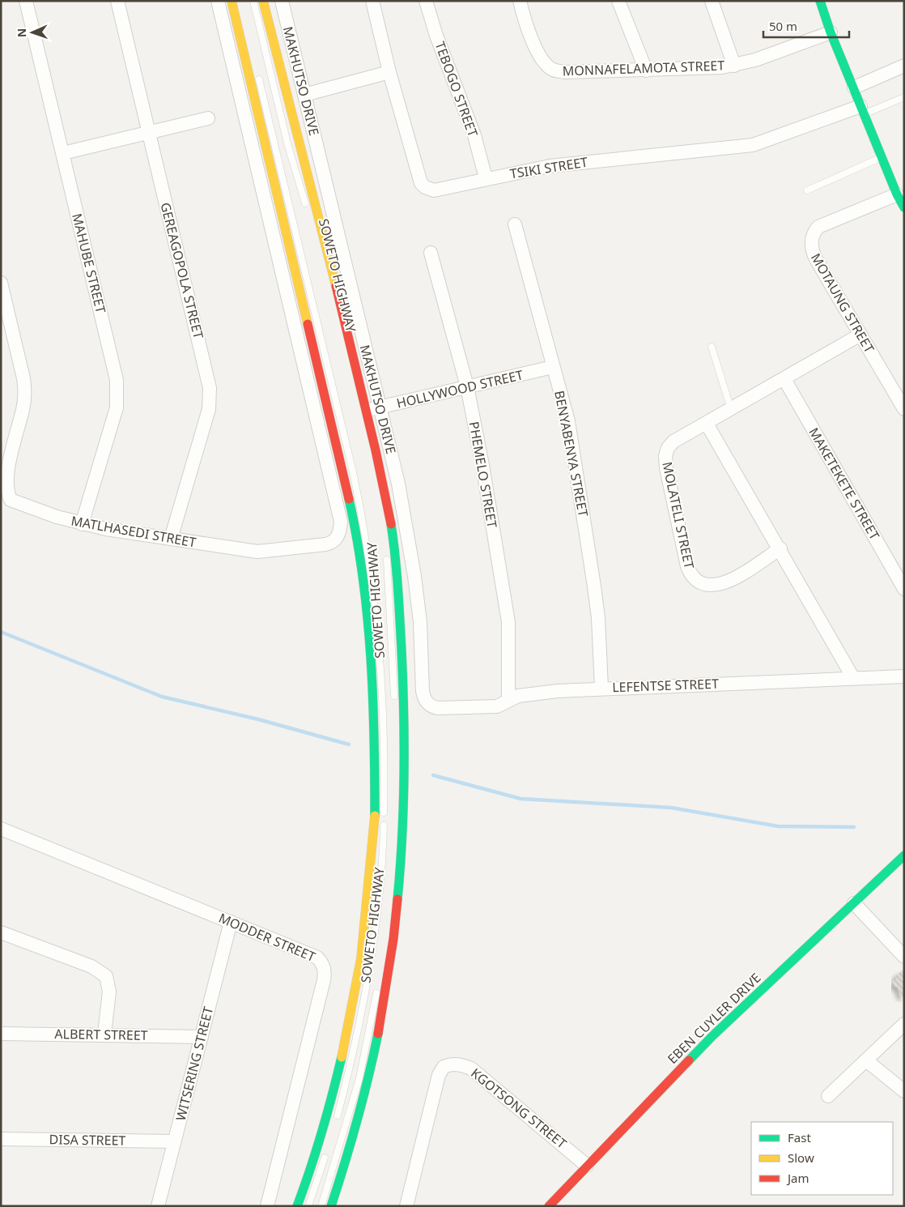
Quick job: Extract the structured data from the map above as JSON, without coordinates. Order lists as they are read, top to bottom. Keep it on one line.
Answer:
{"streets":{"main road":["SOWETO HIGHWAY","EBEN CUYLER DRIVE"],"street":["MONNAFELAMOTA STREET","MAKHUTSO DRIVE","TEBOGO STREET","TSIKI STREET","MAHUBE STREET","GEREAGOPOLA STREET","MOTAUNG STREET","HOLLYWOOD STREET","BENYABENYA STREET","PHEMELO STREET","MAKETEKETE STREET","MOLATELI STREET","MATLHASEDI STREET","LEFENTSE STREET","MODDER STREET","ALBERT STREET","WITSERING STREET","KGOTSONG STREET","DISA STREET"]},"crossings":[["MAKHUTSO DRIVE","HOLLYWOOD STREET"],["MAKHUTSO DRIVE","LEFENTSE STREET"],["TEBOGO STREET","TSIKI STREET"],["MAHUBE STREET","MATLHASEDI STREET"],["GEREAGOPOLA STREET","MATLHASEDI STREET"],["SOWETO HIGHWAY","HOLLYWOOD STREET"],["MOTAUNG STREET","MOLATELI STREET"],["HOLLYWOOD STREET","BENYABENYA STREET"],["HOLLYWOOD STREET","PHEMELO STREET"],["BENYABENYA STREET","LEFENTSE STREET"],["PHEMELO STREET","LEFENTSE STREET"],["MAKETEKETE STREET","MOLATELI STREET"],["MODDER STREET","WITSERING STREET"],["EBEN CUYLER DRIVE","KGOTSONG STREET"],["ALBERT STREET","WITSERING STREET"],["WITSERING STREET","DISA STREET"]],"legend":["Fast","Slow","Jam"],"scale_bar":"50 m","north":"left"}
